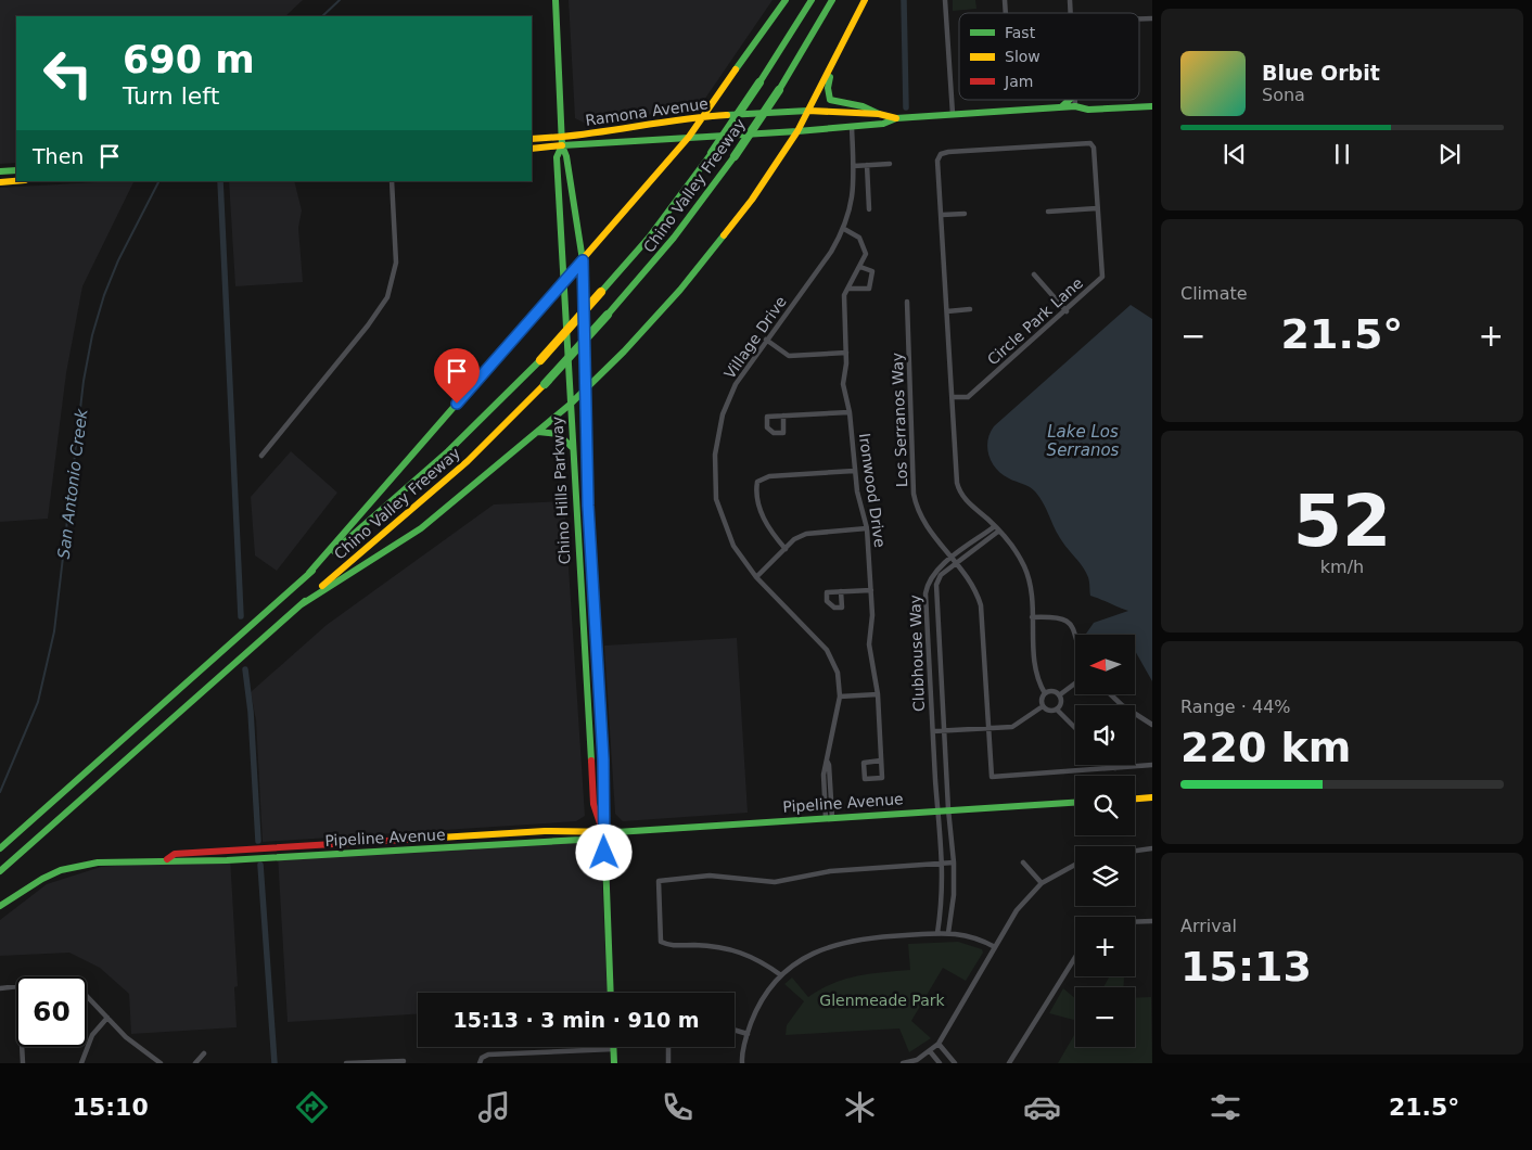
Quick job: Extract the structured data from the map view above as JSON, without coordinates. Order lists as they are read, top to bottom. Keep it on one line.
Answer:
{"streets":{"main road":["Ramona Avenue","Chino Valley Freeway","Chino Hills Parkway","Pipeline Avenue"],"street":["Circle Park Lane","Village Drive","Los Serranos Way","Ironwood Drive","Clubhouse Way"]},"crossings":[["Ramona Avenue","Village Drive"],["Ramona Avenue","Chino Hills Parkway"],["Village Drive","Ironwood Drive"],["Village Drive","Pipeline Avenue"],["Los Serranos Way","Clubhouse Way"],["Chino Hills Parkway","Pipeline Avenue"],["Clubhouse Way","Pipeline Avenue"]],"water":["Lake Los Serranos","San Antonio Creek"],"parks":["Glenmeade Park"],"legend":["Fast","Slow","Jam"],"north":"left","page":{"turn":["690 m","Turn left"],"song":["Blue Orbit","Sona"],"then":"Then","tile":["Climate",["52","km/h"],["Range · 44%","220 km"],["Arrival","15:13"]],"heat":["−","21.5°","+"],"map_buttons":["+","−"],"limit":"60","trip":"15:13 · 3 min · 910 m","tabs":["15:10","21.5°"]}}
